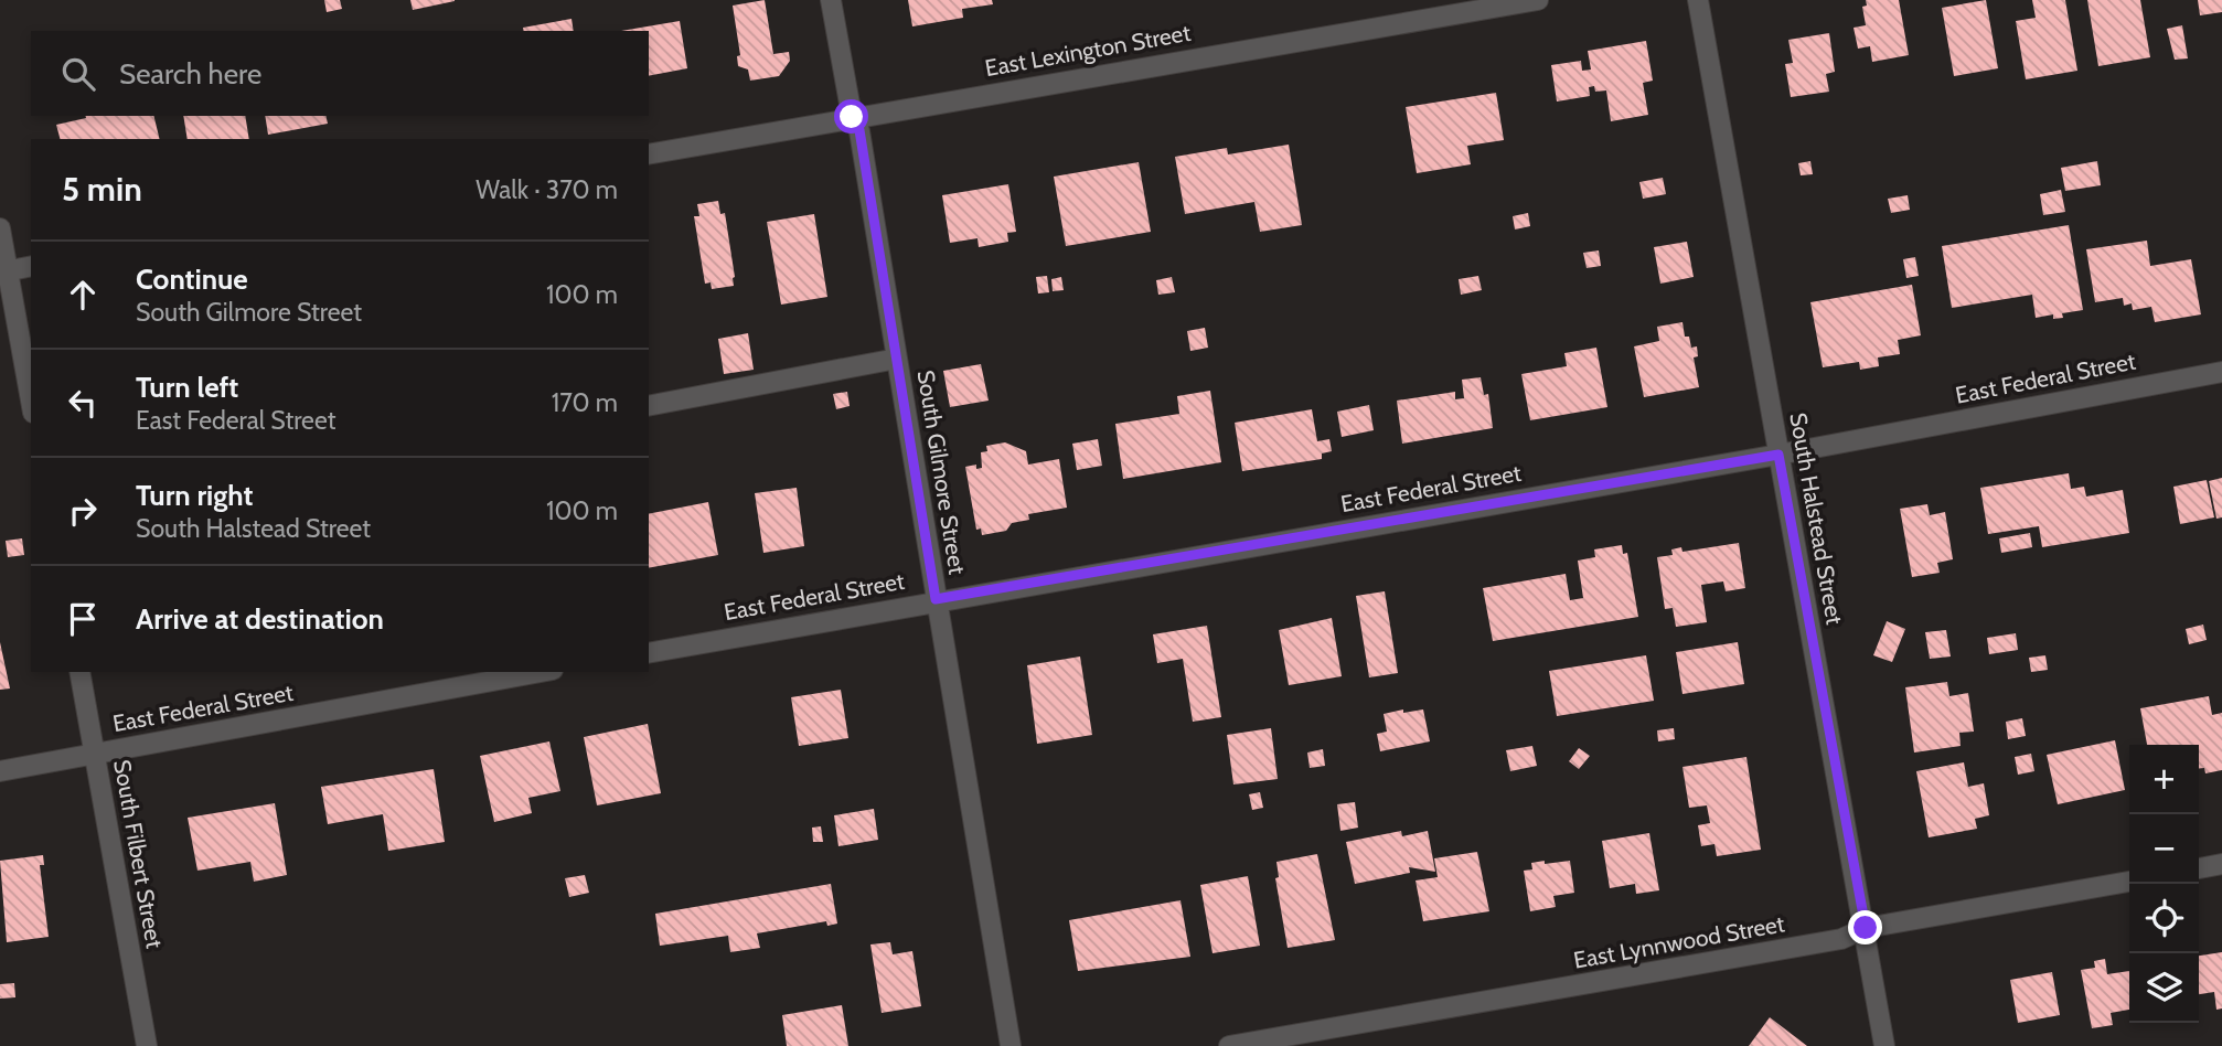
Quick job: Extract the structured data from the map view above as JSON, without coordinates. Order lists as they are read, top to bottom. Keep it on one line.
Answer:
{"streets":{"street":["East Lexington Street","East Federal Street","South Gilmore Street","South Halstead Street","South Filbert Street","East Lynnwood Street"]},"crossings":[["East Lexington Street","South Gilmore Street"],["East Federal Street","South Gilmore Street"],["East Federal Street","South Halstead Street"],["East Federal Street","South Filbert Street"],["South Halstead Street","East Lynnwood Street"]],"page":{"search":"Search here","heading":["5 min","Walk · 370 m"],"list":[["Continue","South Gilmore Street","100 m"],["Turn left","East Federal Street","170 m"],["Turn right","South Halstead Street","100 m"],"Arrive at destination"],"map_buttons":["+","−"]}}
